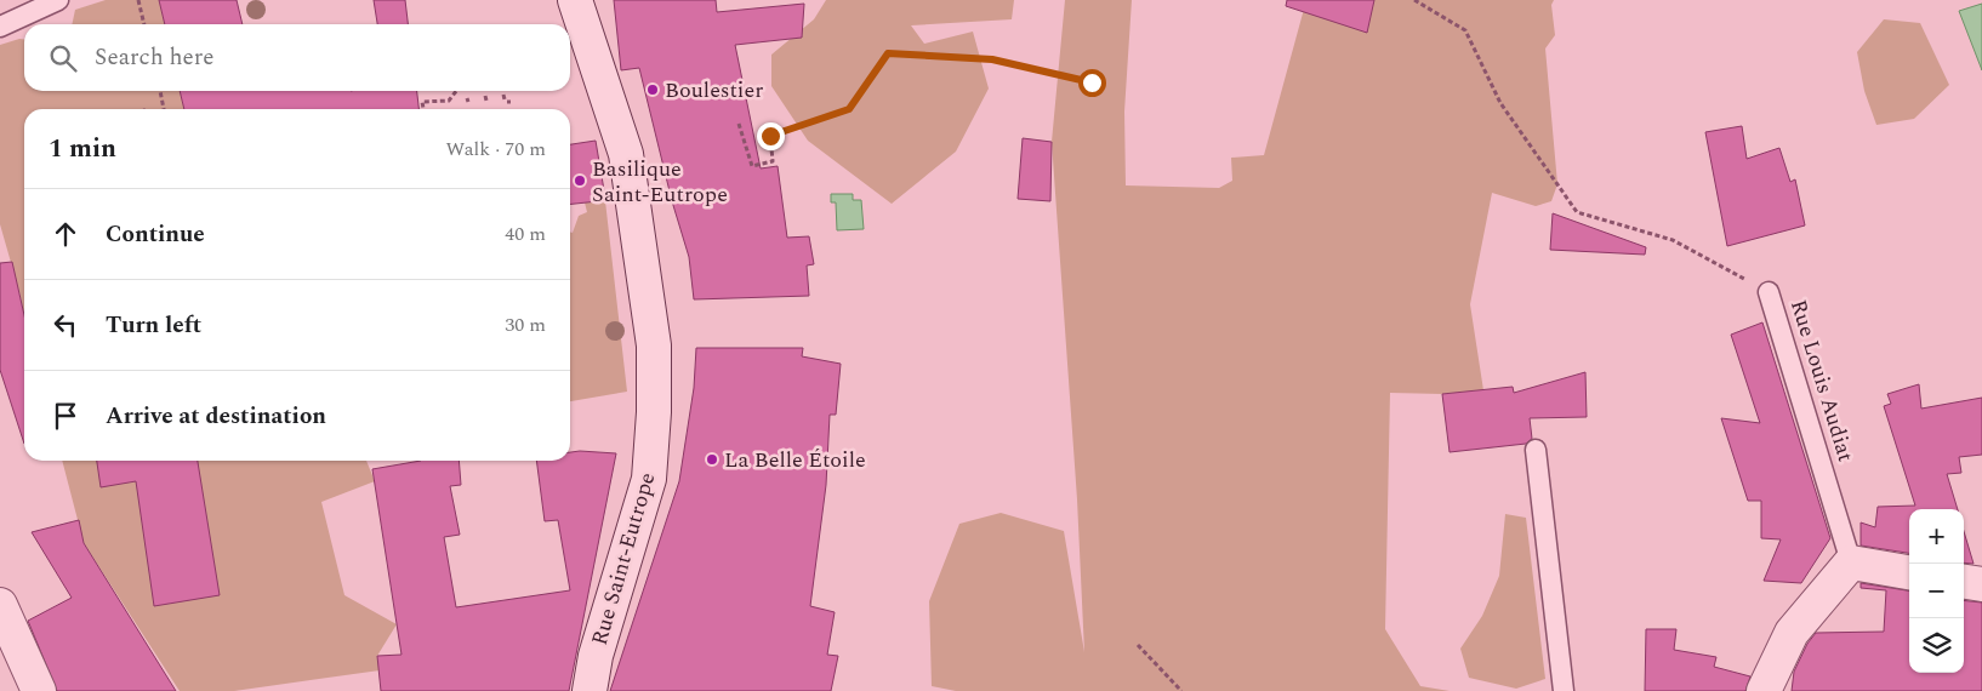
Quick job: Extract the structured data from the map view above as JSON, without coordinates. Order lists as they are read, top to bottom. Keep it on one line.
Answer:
{"streets":{"street":["Rue Saint-Eutrope"],"lane":["Rue Louis Audiat"]},"places":["Boulestier","Basilique Saint-Eutrope","La Belle Étoile"],"page":{"search":"Search here","heading":["1 min","Walk · 70 m"],"list":[["Continue","40 m"],["Turn left","30 m"],"Arrive at destination"],"map_buttons":["+","−"]}}
